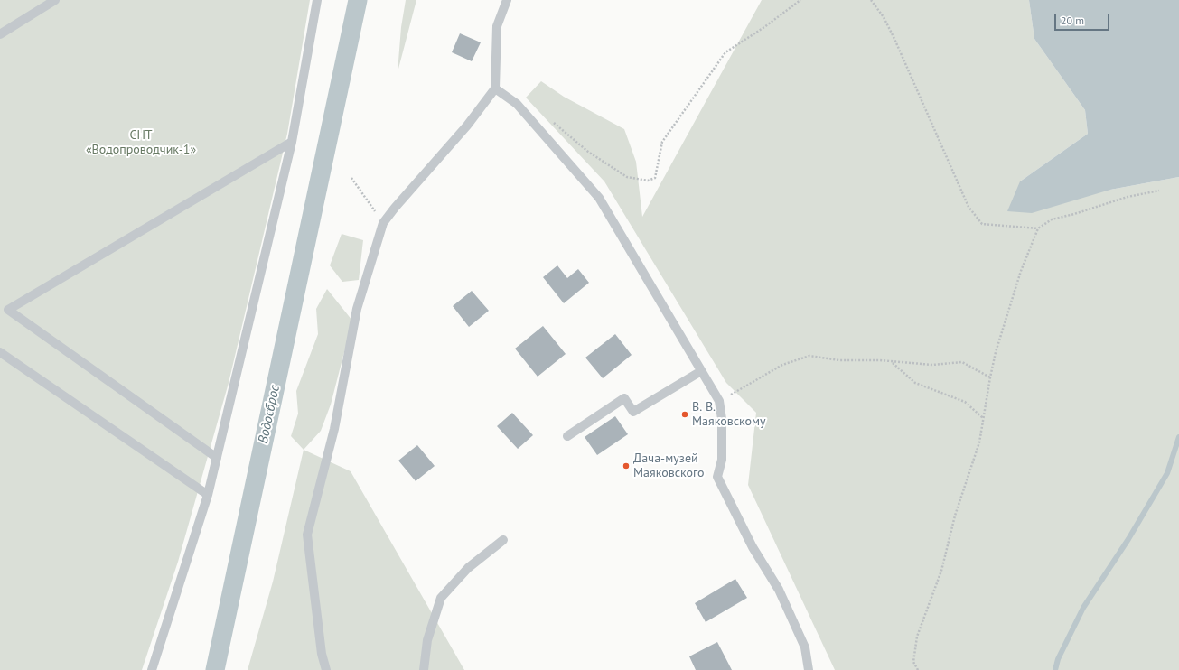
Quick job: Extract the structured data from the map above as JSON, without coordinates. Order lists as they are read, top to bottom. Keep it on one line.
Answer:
{"water":["Водосброс"],"parks":["СНТ «Водопроводчик-1»"],"places":["В. В. Маяковскому","Дача-музей Маяковского"],"scale_bar":"20 m"}
